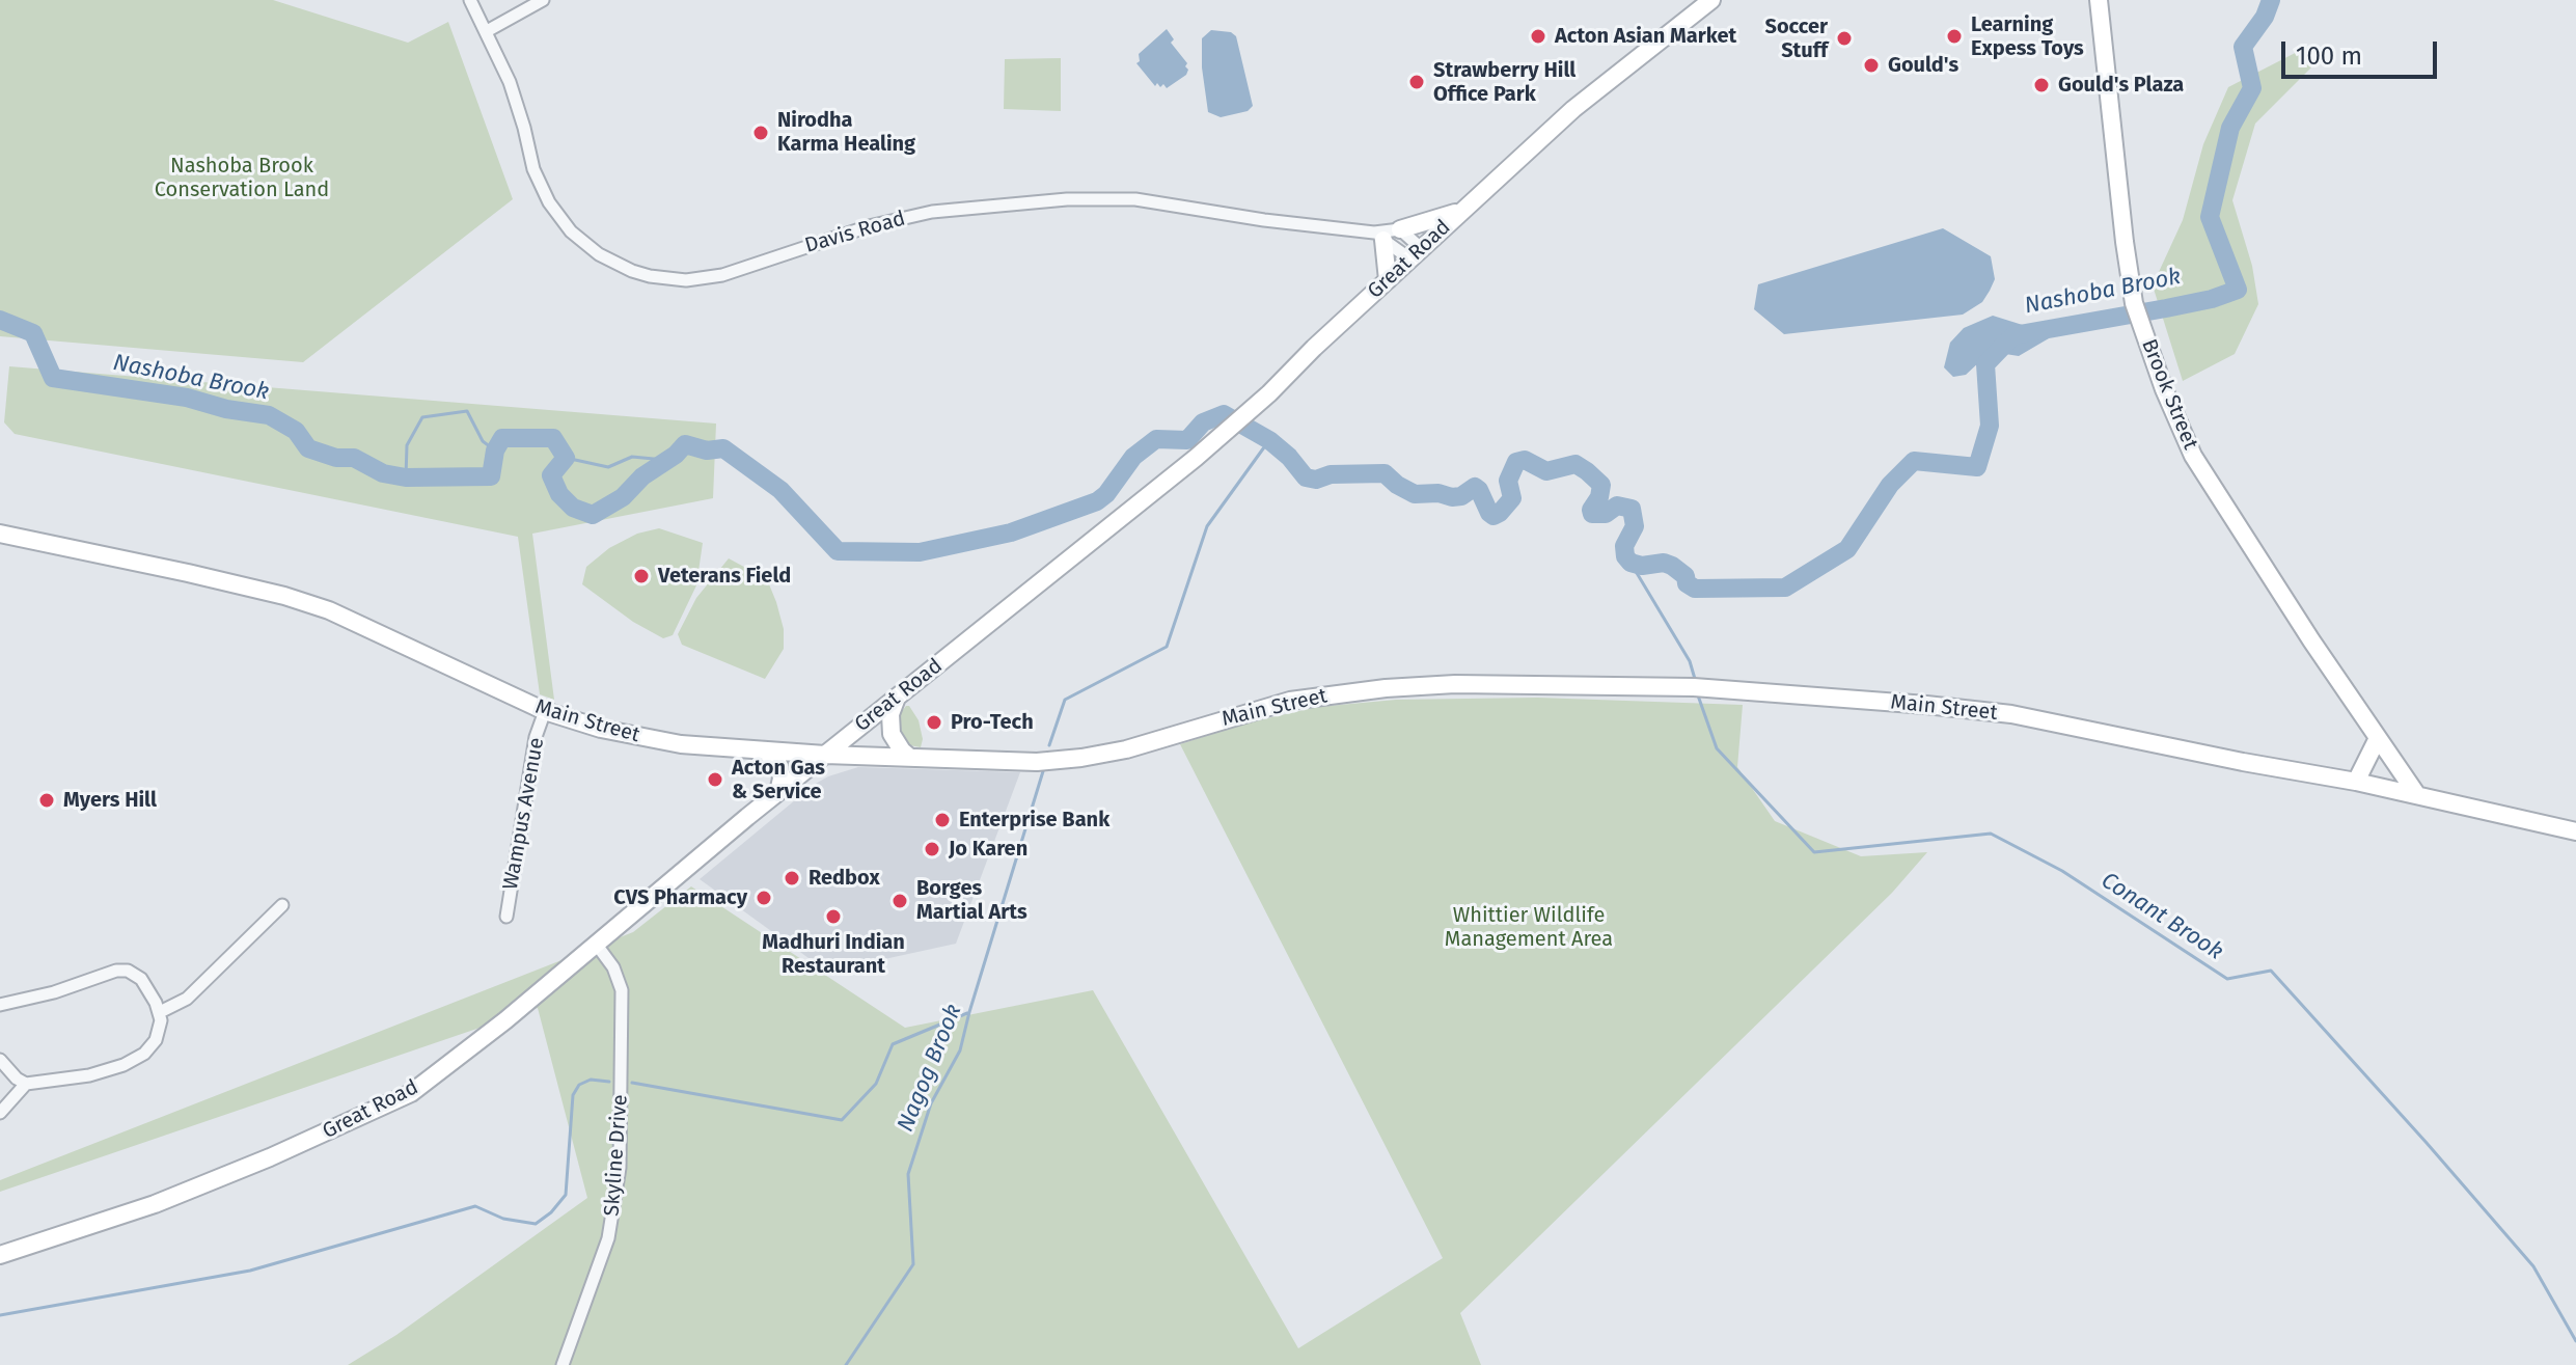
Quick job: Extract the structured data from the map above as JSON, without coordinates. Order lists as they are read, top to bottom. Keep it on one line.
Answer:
{"streets":{"main road":["Great Road","Brook Street","Main Street"],"street":["Davis Road","Wampus Avenue","Skyline Drive"]},"crossings":[["Davis Road","Great Road"],["Great Road","Main Street"],["Great Road","Skyline Drive"],["Brook Street","Main Street"],["Main Street","Wampus Avenue"]],"water":["Nashoba Brook","Conant Brook","Nagog Brook"],"parks":["Nashoba Brook Conservation Land","Whittier Wildlife Management Area"],"places":["Acton Asian Market","Learning Expess Toys","Soccer Stuff","Gould's","Strawberry Hill Office Park","Gould's Plaza","Nirodha Karma Healing","Veterans Field","Pro-Tech","Acton Gas & Service","Myers Hill","Enterprise Bank","Jo Karen","Redbox","CVS Pharmacy","Borges Martial Arts","Madhuri Indian Restaurant"],"scale_bar":"100 m"}
